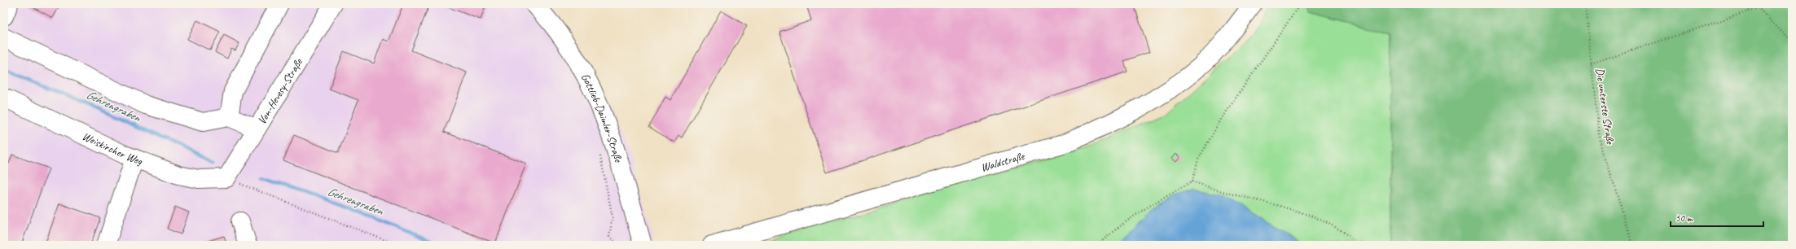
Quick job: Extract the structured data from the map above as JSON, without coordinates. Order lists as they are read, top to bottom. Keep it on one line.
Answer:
{"streets":{"street":["Von-Hevesy-Straße","Gottlieb-Daimler-Straße","Weiskircher Weg","Waldstraße"],"path":["Die unterste Straße"]},"crossings":[["Von-Hevesy-Straße","Weiskircher Weg"]],"water":["Gehrengraben"],"scale_bar":"50 m"}
